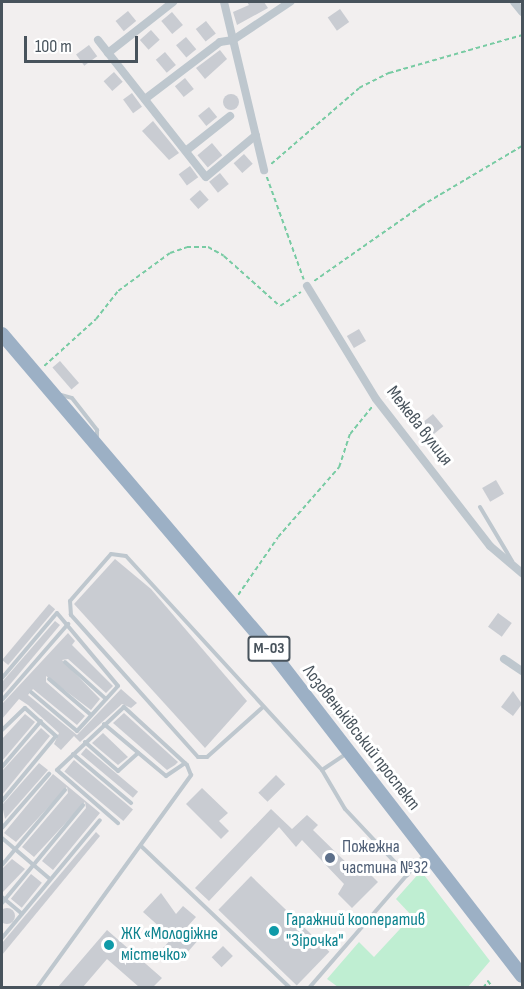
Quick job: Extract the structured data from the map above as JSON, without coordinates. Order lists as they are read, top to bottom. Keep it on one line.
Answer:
{"streets":{"highway":["М-03","Лозовеньківський проспект"],"street":["Межева вулиця"]},"places":["Пожежна частина №32","Гаражний кооператив \"Зірочка\"","ЖК «Молодіжне містечко»"],"scale_bar":"100 m"}
